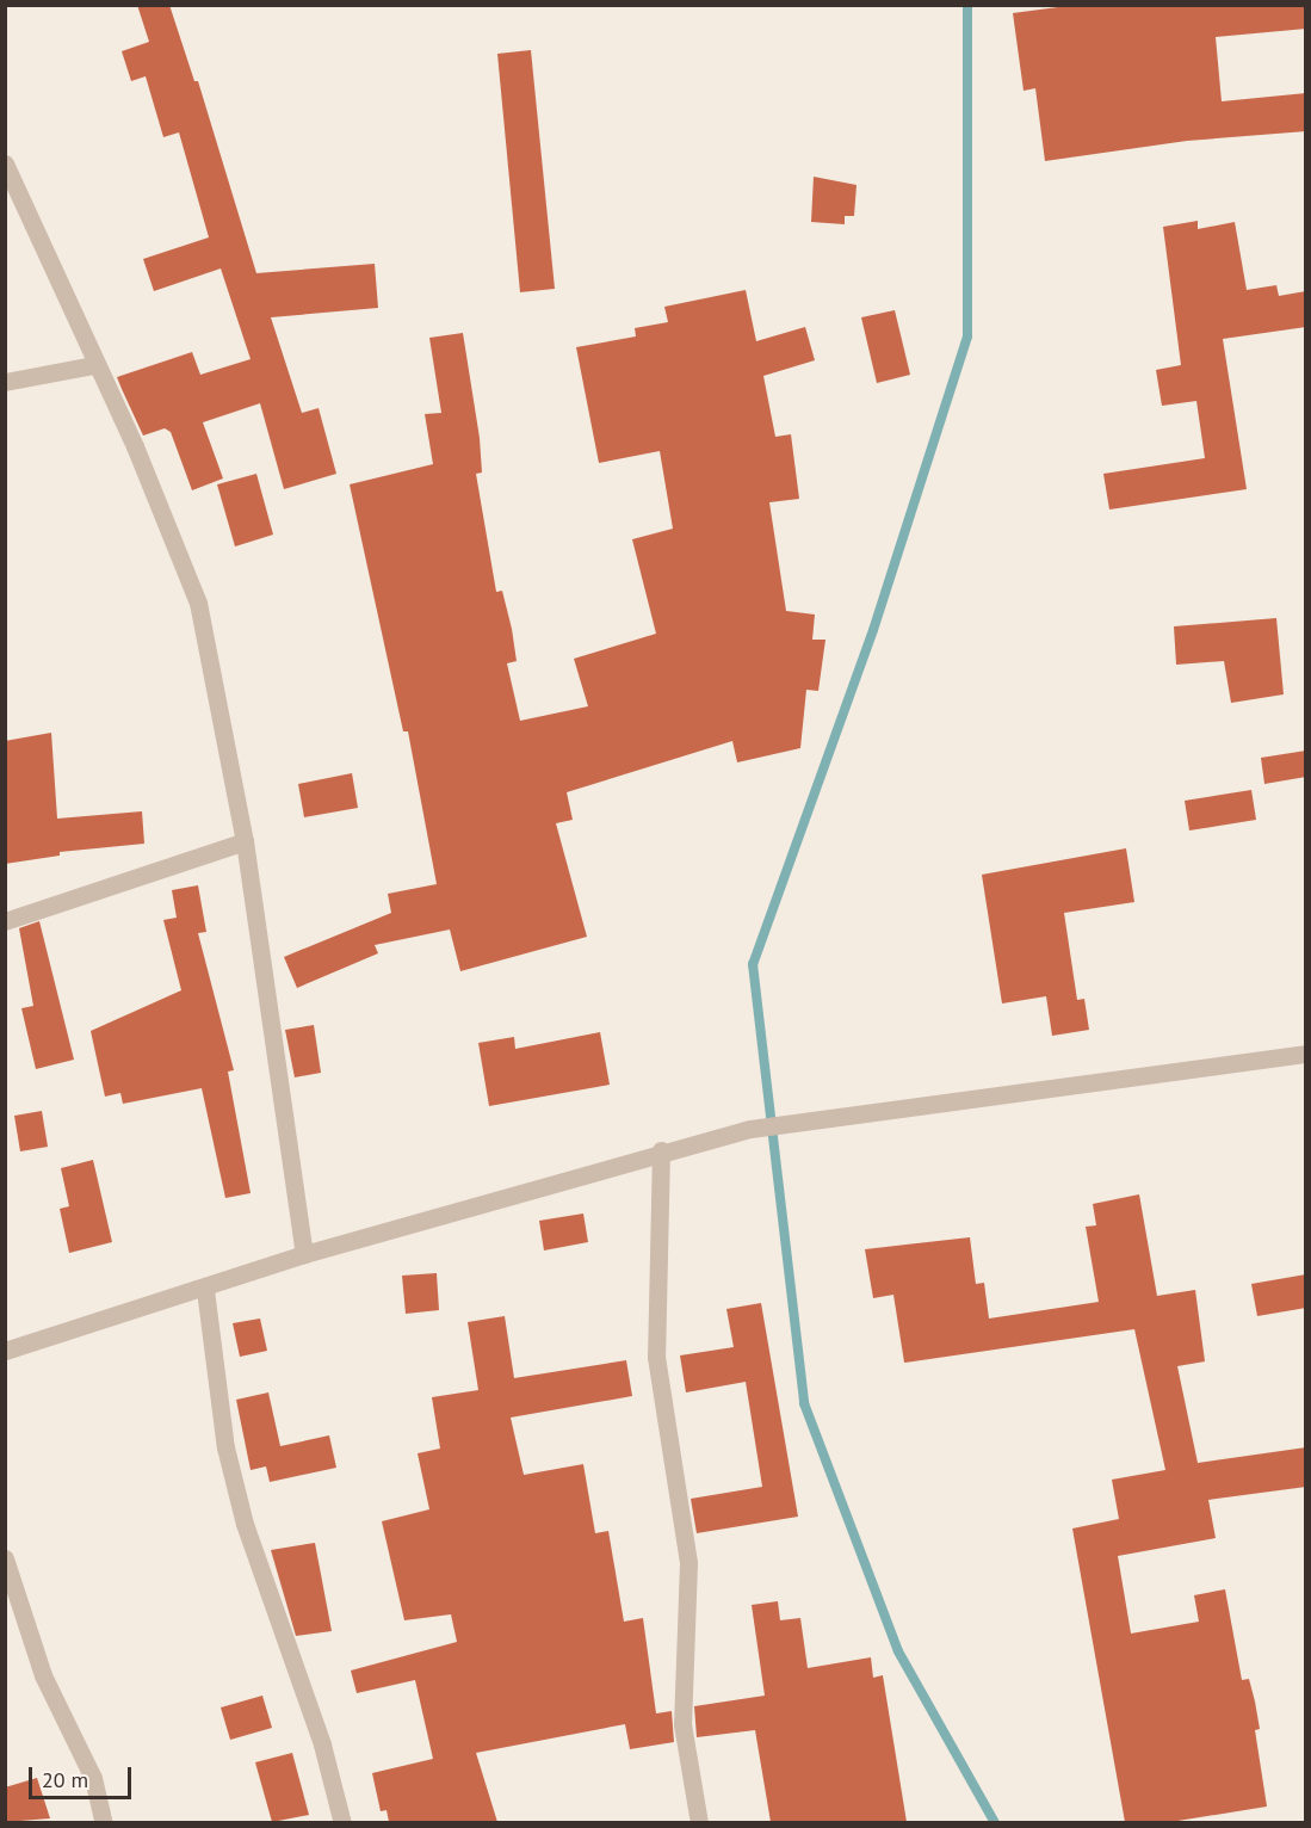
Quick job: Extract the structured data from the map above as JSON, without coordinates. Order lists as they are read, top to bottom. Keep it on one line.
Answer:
{"scale_bar":"20 m"}
